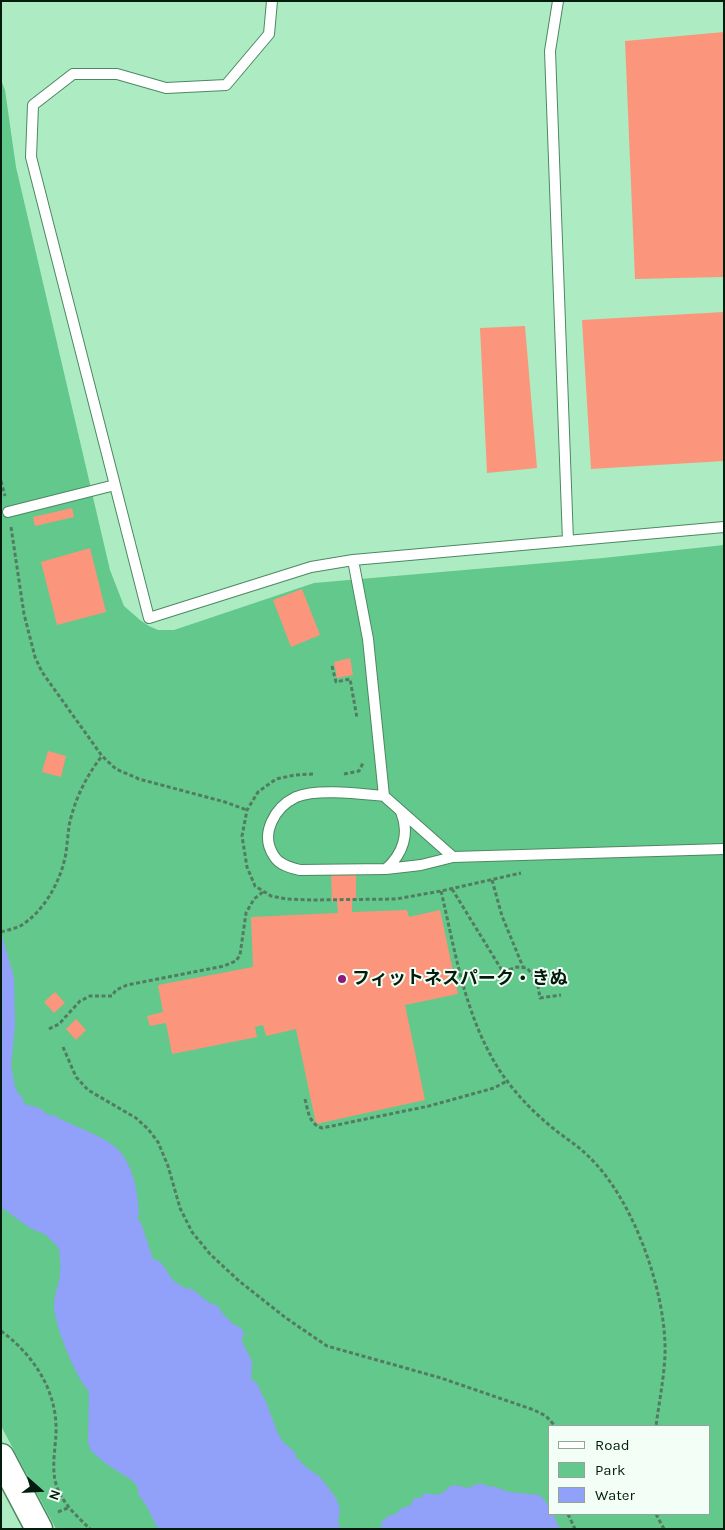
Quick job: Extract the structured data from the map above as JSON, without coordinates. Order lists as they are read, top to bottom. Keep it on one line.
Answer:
{"places":["フィットネスパーク・きぬ"],"legend":["Road","Park","Water"],"north":"right"}
